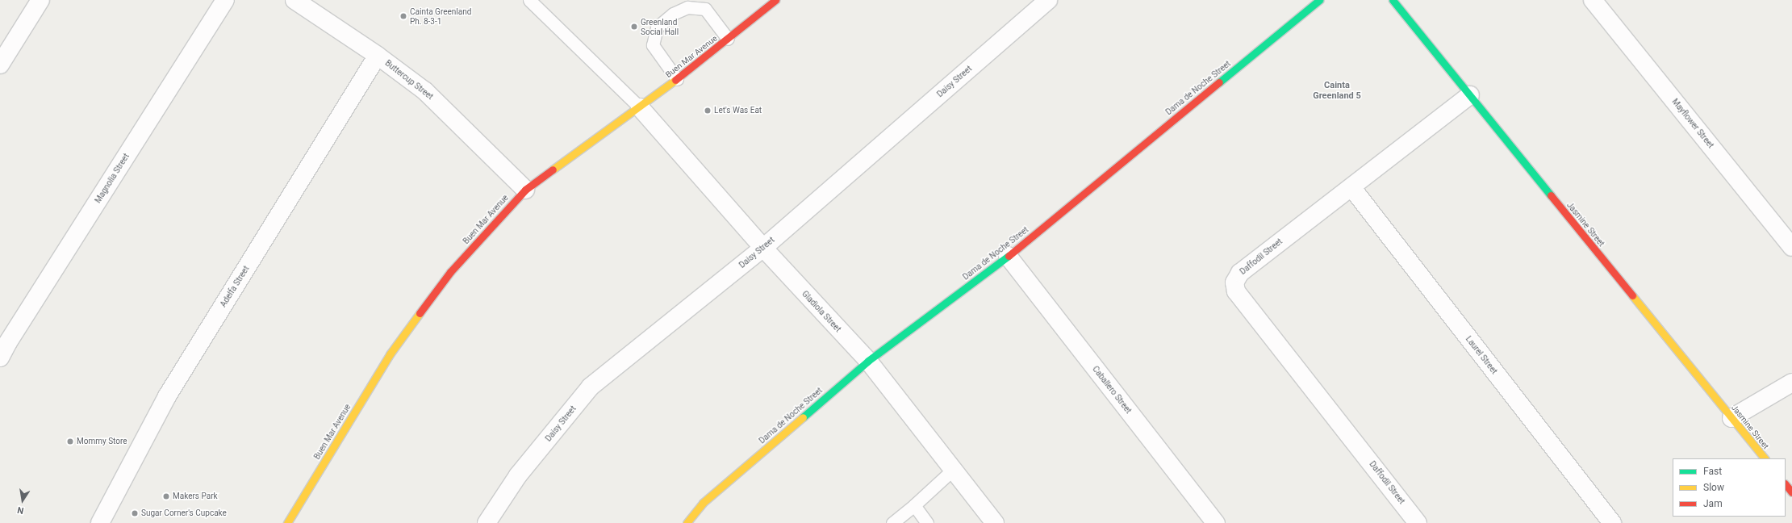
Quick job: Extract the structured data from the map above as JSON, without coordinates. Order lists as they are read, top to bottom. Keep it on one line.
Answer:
{"streets":{"street":["Buen Mar Avenue","Buttercup Street","Daisy Street","Dama de Noche Street","Mayflower Street","Magnolia Street","Jasmine Street","Daffodil Street","Adelfa Street","Gladiola Street","Laurel Street","Caballero Street"]},"crossings":[["Buen Mar Avenue","Buttercup Street"],["Buen Mar Avenue","Gladiola Street"],["Buttercup Street","Adelfa Street"],["Daisy Street","Gladiola Street"],["Dama de Noche Street","Gladiola Street"],["Dama de Noche Street","Caballero Street"],["Jasmine Street","Daffodil Street"],["Daffodil Street","Laurel Street"]],"districts":["Cainta Greenland 5"],"places":["Cainta Greenland Ph. 8-3-1","Greenland Social Hall","Let's Was Eat","Mommy Store","Makers Park","Sugar Corner's Cupcake"],"legend":["Fast","Slow","Jam"],"north":"bottom"}
